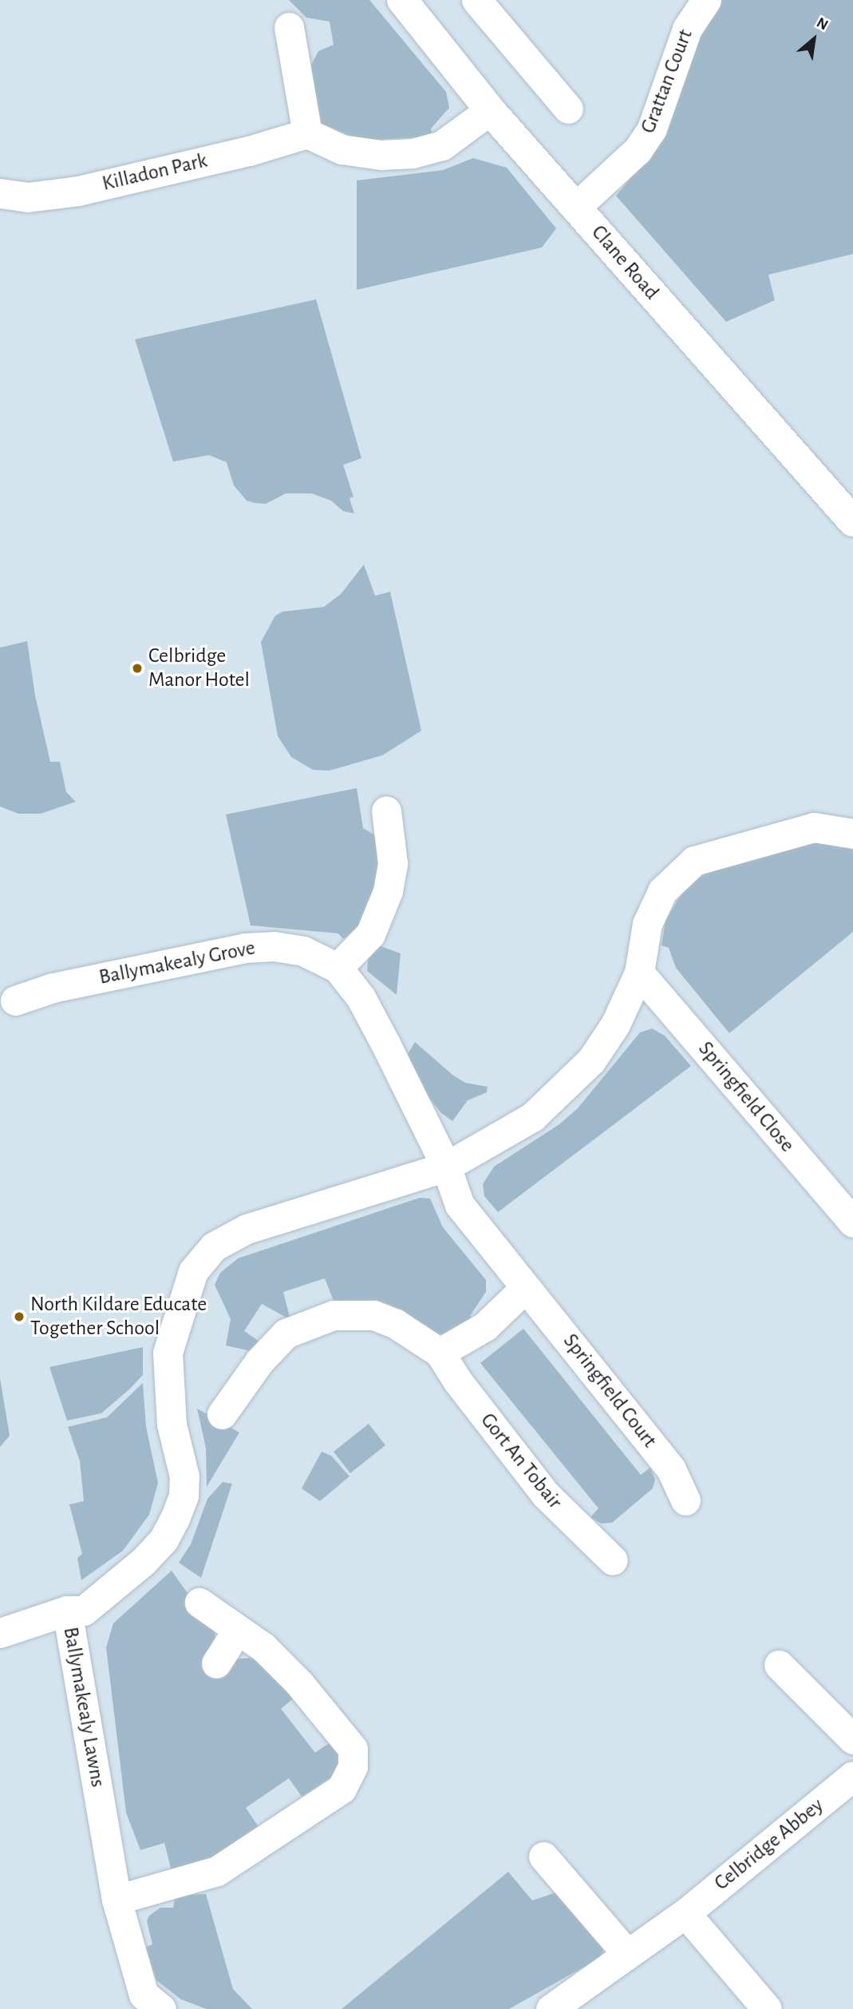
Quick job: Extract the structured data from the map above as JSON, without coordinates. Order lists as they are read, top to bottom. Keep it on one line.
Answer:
{"streets":{"main road":["Clane Road"],"street":["Grattan Court","Killadon Park","Ballymakealy Grove","Springfield Close","Springfield Court","Gort An Tobair","Ballymakealy Lawns","Celbridge Abbey"]},"crossings":[["Grattan Court","Clane Road"],["Ballymakealy Grove","Springfield Court"],["Ballymakealy Grove","Ballymakealy Lawns"],["Springfield Court","Ballymakealy Lawns"]],"places":["Celbridge Manor Hotel","North Kildare Educate Together School"],"north":"top right"}
